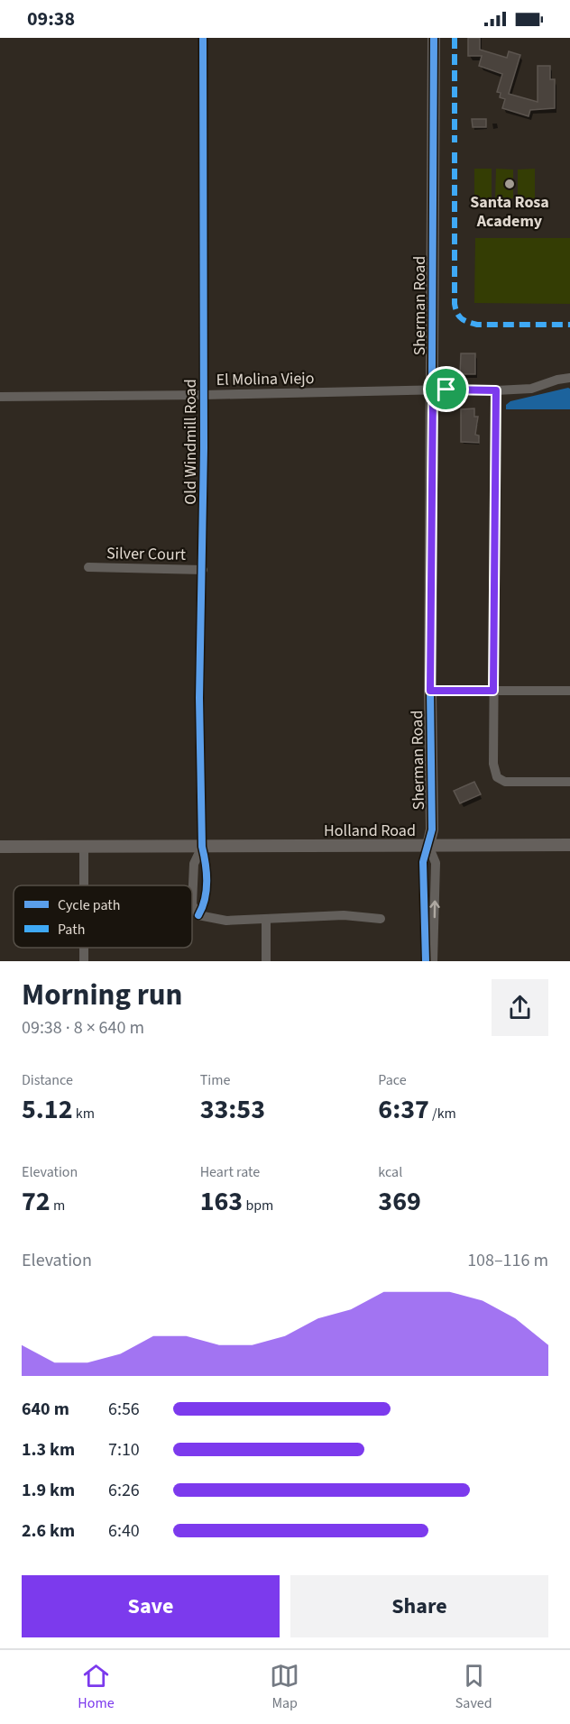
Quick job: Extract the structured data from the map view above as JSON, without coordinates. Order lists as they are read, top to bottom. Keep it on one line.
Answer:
{"streets":{"street":["Sherman Road","El Molina Viejo","Old Windmill Road","Silver Court","Holland Road"]},"crossings":[["Sherman Road","El Molina Viejo"],["Sherman Road","Holland Road"],["El Molina Viejo","Old Windmill Road"],["Old Windmill Road","Silver Court"],["Old Windmill Road","Holland Road"]],"places":["Santa Rosa Academy"],"legend":["Cycle path","Path"],"page":{"status":"09:38","heading":["Morning run","09:38 · 8 × 640 m"],"stats":[["Distance","5.12 km"],["Time","33:53"],["Pace","6:37 /km"],["Elevation","72 m"],["Heart rate","163 bpm"],["kcal","369"]],"chart":["Elevation","108–116 m"],"list":[{"name":"640 m","note":"6:56"},{"name":"1.3 km","note":"7:10"},{"name":"1.9 km","note":"6:26"},{"name":"2.6 km","note":"6:40"}],"buttons":["Save","Share"],"tabs":["Home","Map","Saved"]}}
